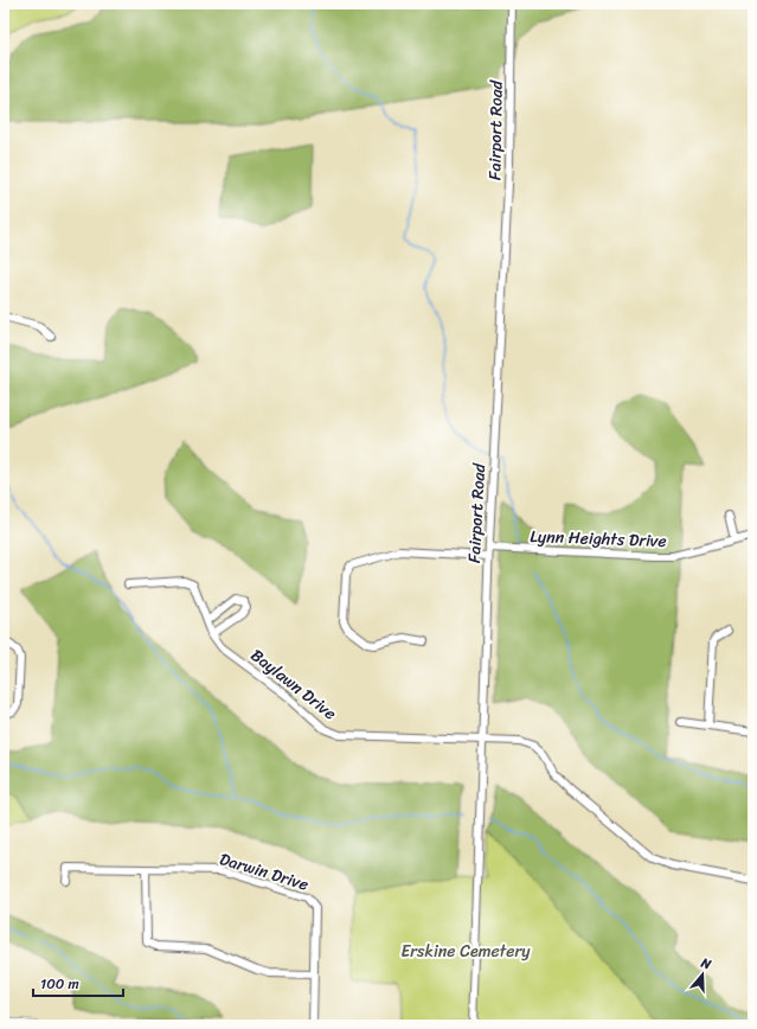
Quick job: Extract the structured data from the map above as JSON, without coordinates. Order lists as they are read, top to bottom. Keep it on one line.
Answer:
{"streets":{"street":["Fairport Road","Lynn Heights Drive","Baylawn Drive","Darwin Drive"]},"crossings":[["Fairport Road","Lynn Heights Drive"],["Fairport Road","Baylawn Drive"]],"parks":["Erskine Cemetery"],"scale_bar":"100 m","north":"top"}
